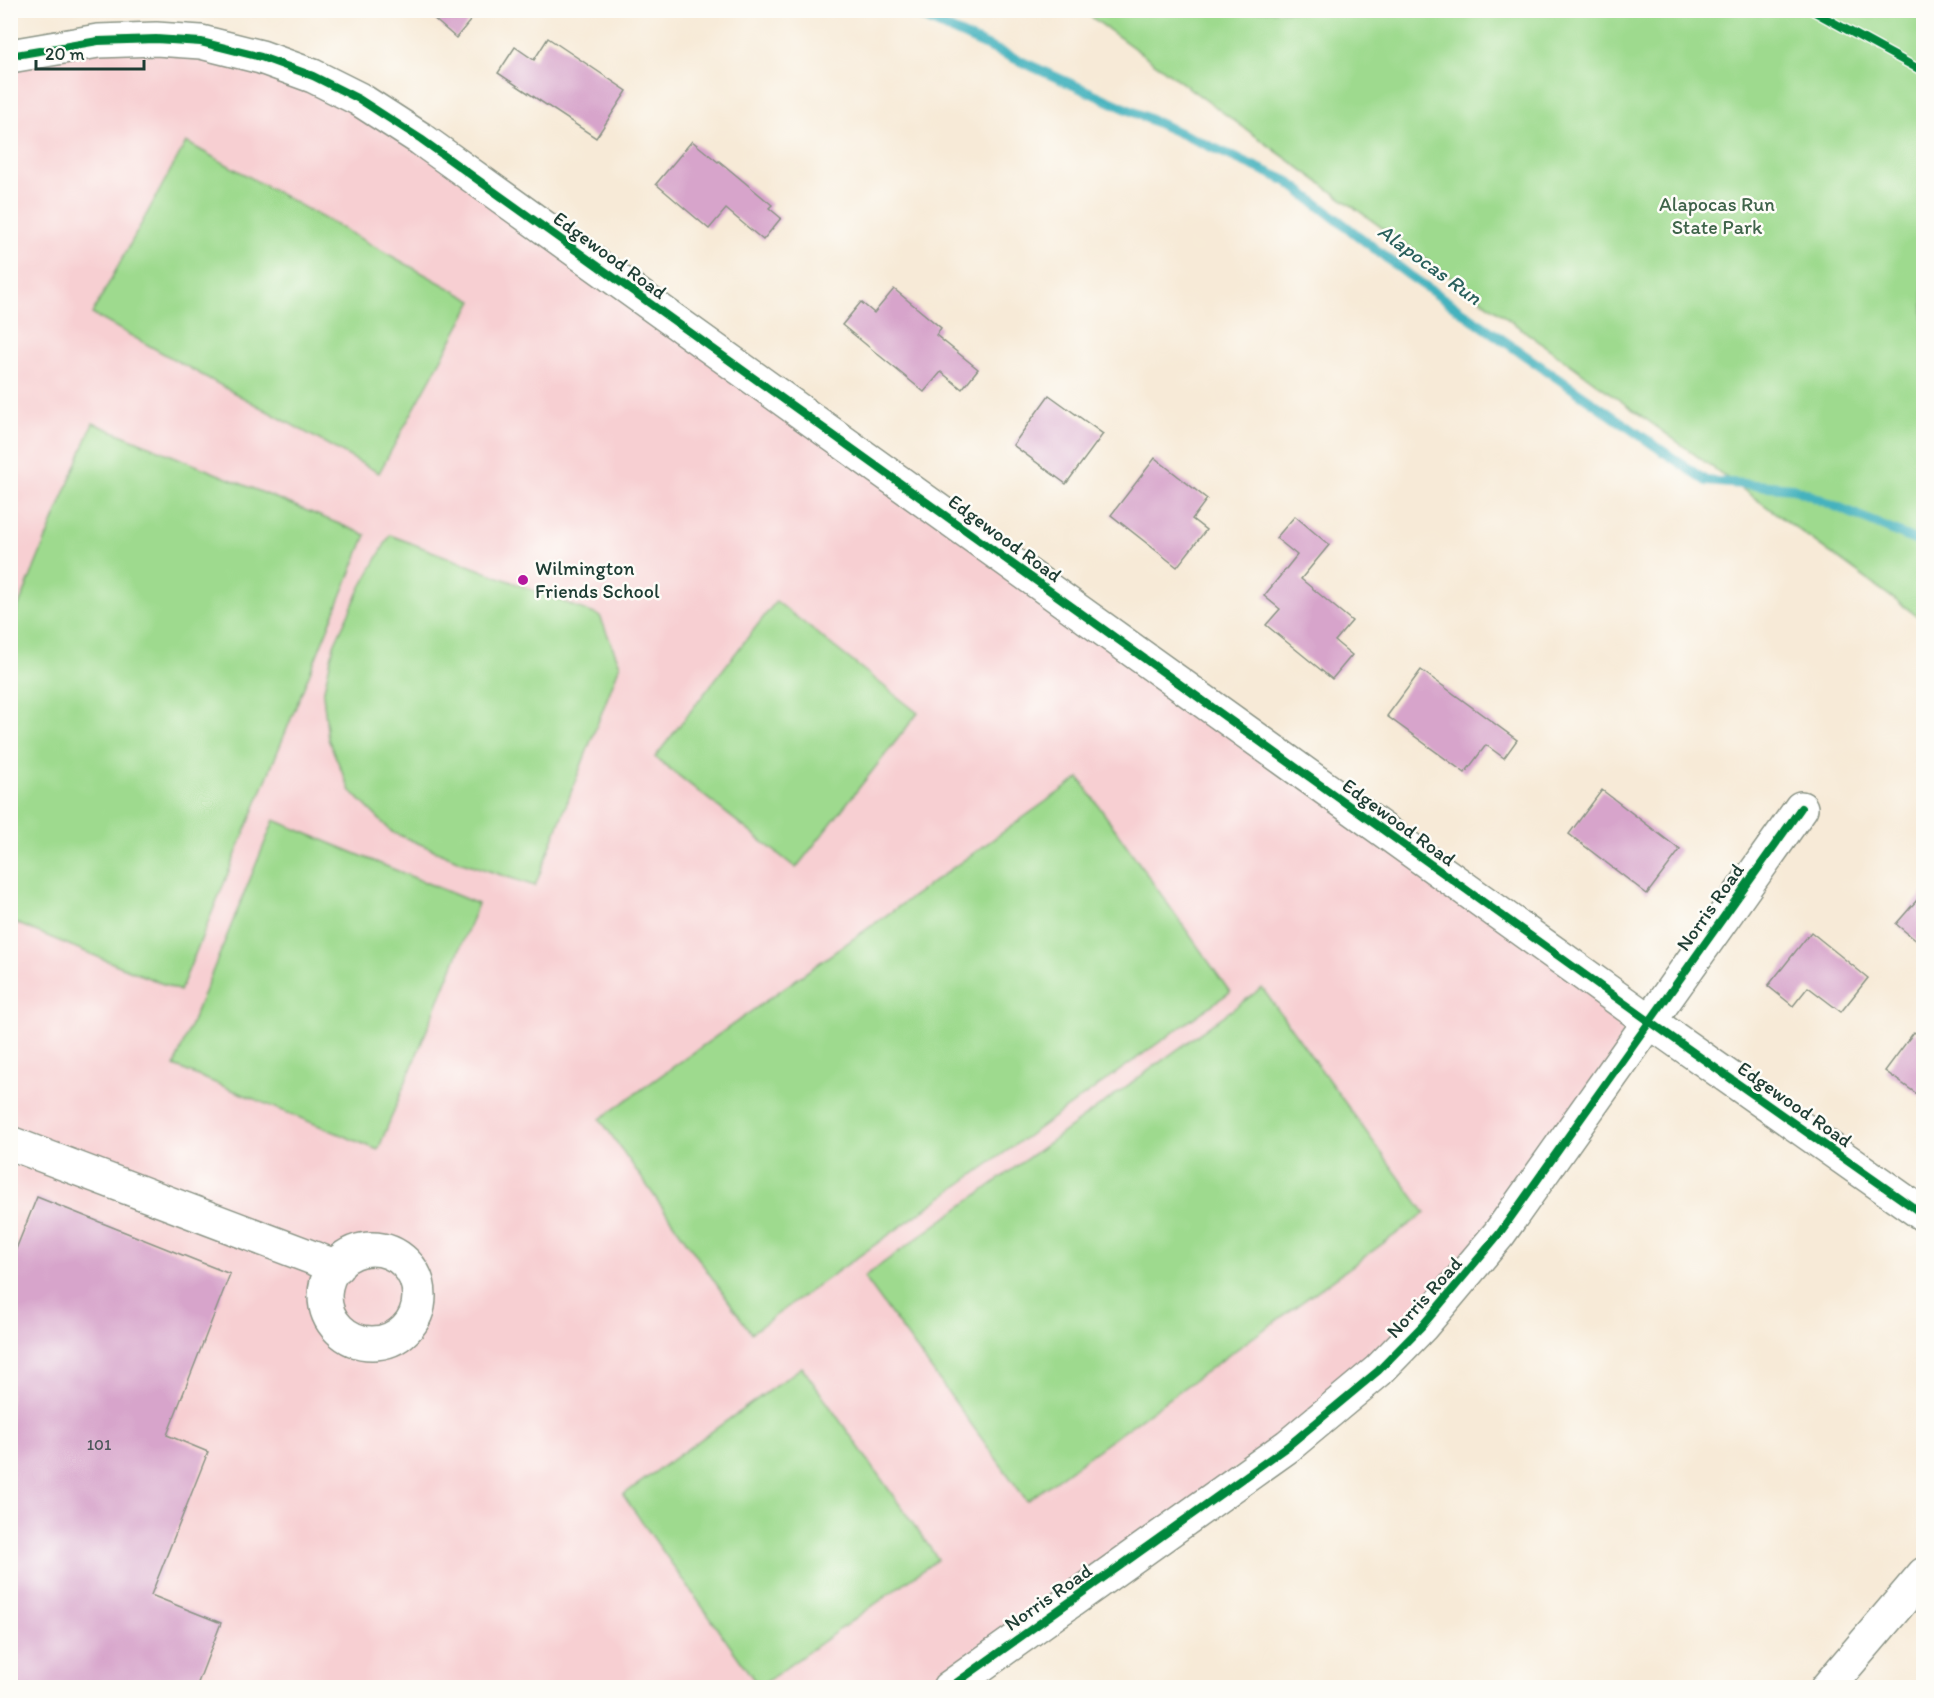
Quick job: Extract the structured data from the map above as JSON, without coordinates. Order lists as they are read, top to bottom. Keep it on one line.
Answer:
{"streets":{"street":["Edgewood Road","Norris Road"]},"crossings":[["Edgewood Road","Norris Road"]],"water":["Alapocas Run"],"parks":["Alapocas Run State Park"],"places":["Wilmington Friends School"],"house_numbers":["101"],"scale_bar":"20 m"}
